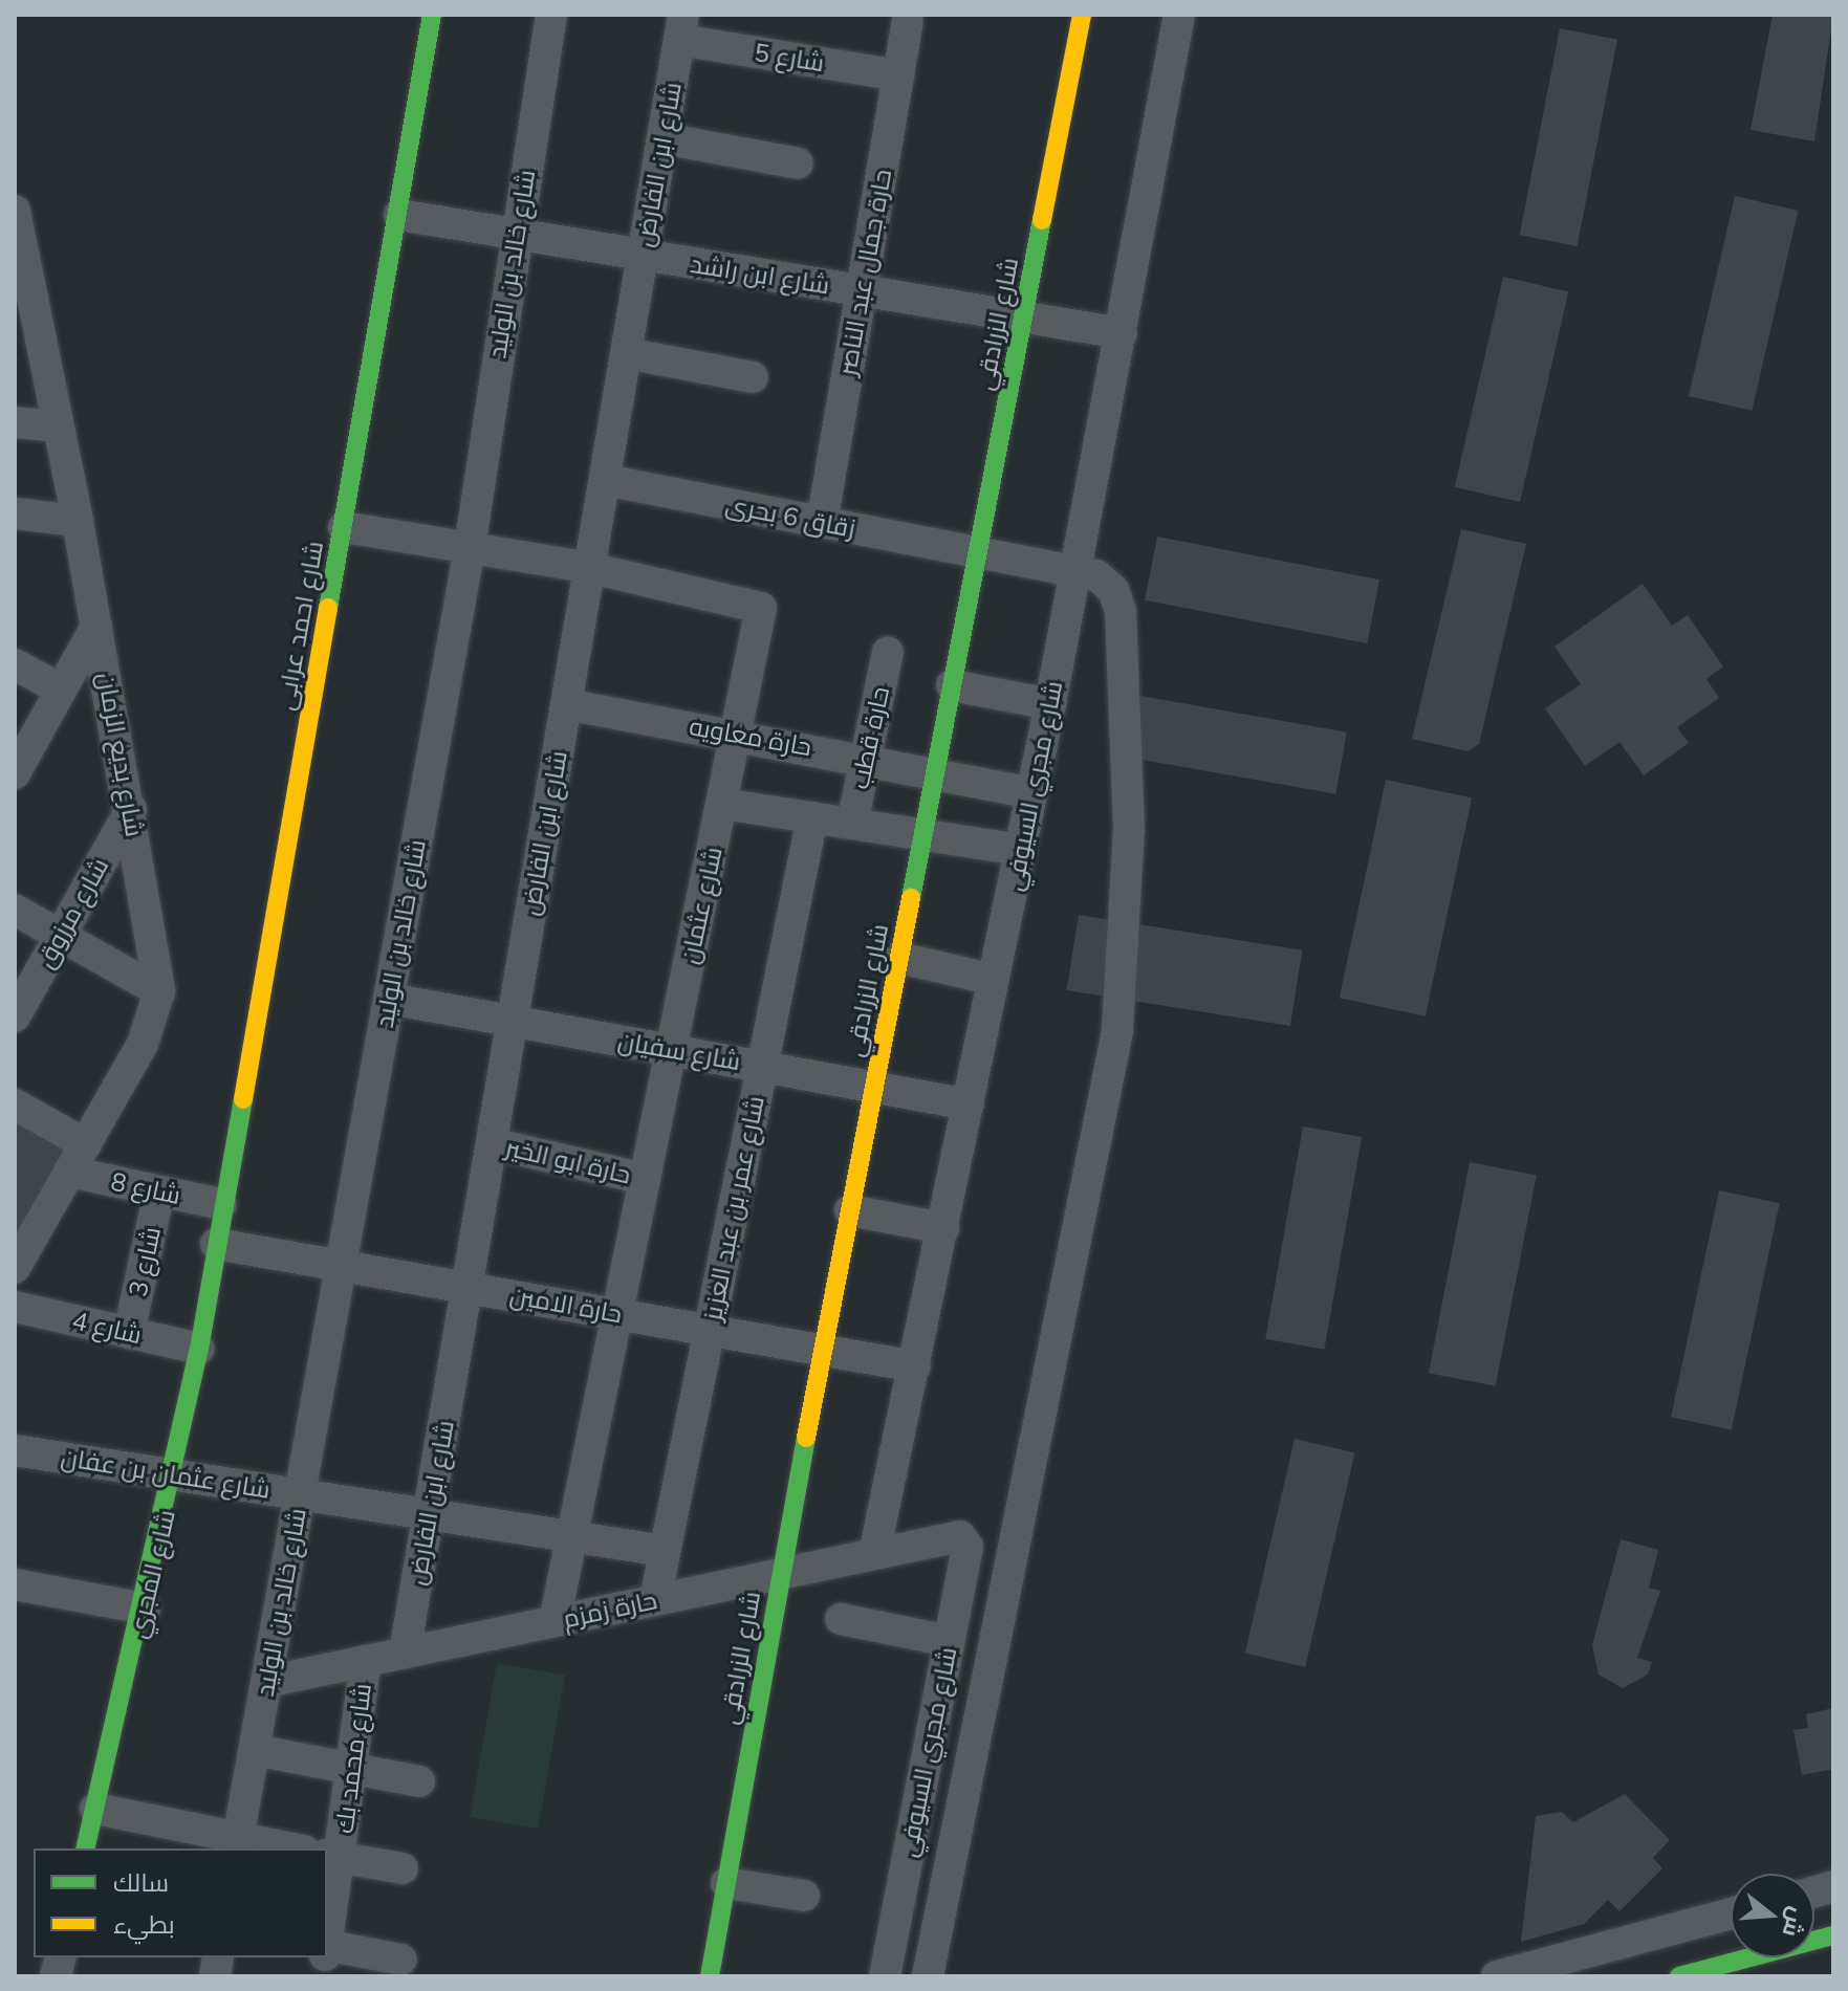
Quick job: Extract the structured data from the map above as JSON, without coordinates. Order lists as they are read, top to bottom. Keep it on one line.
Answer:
{"streets":{"main road":["شارع الزرادقي","شارع احمد عرابى","شارع المجري"],"street":["شارع 5","شارع ابن الفارض","شارع خالد بن الوليد","حارة جمال عبد الناصر","شارع ابن راشد","زقاق 6 بحرى","حارة معاويه","حارة قطب","شارع بديع الزمان","شارع مجري السيوفي","شارع عثمان","شارع مرزوق","شارع سفيان","حارة ابو الخير","شارع 8","شارع عمر بن عبد العزيز","شارع 3","حارة الامين","شارع 4","شارع عثمان بن عفان","حارة زمزم","شارع محمد بك"]},"crossings":[["شارع 5","شارع ابن الفارض"],["شارع 5","حارة جمال عبد الناصر"],["شارع ابن الفارض","شارع ابن راشد"],["شارع ابن الفارض","زقاق 6 بحرى"],["شارع ابن الفارض","حارة معاويه"],["شارع ابن الفارض","شارع عثمان"],["شارع ابن الفارض","شارع سفيان"],["شارع ابن الفارض","حارة ابو الخير"],["شارع ابن الفارض","حارة الامين"],["شارع ابن الفارض","شارع عثمان بن عفان"],["شارع ابن الفارض","حارة زمزم"],["شارع خالد بن الوليد","شارع ابن راشد"],["شارع خالد بن الوليد","شارع عثمان"],["شارع خالد بن الوليد","شارع سفيان"],["شارع خالد بن الوليد","حارة الامين"],["شارع خالد بن الوليد","شارع عثمان بن عفان"],["شارع خالد بن الوليد","حارة زمزم"],["حارة جمال عبد الناصر","شارع ابن راشد"],["حارة جمال عبد الناصر","زقاق 6 بحرى"],["شارع ابن راشد","شارع الزرادقي"],["شارع ابن راشد","شارع احمد عرابى"],["شارع ابن راشد","شارع مجري السيوفي"],["شارع الزرادقي","زقاق 6 بحرى"],["شارع الزرادقي","حارة معاويه"],["شارع الزرادقي","شارع سفيان"],["شارع الزرادقي","حارة الامين"],["شارع الزرادقي","حارة زمزم"],["زقاق 6 بحرى","شارع مجري السيوفي"],["شارع احمد عرابى","شارع عثمان"],["شارع احمد عرابى","شارع 8"],["شارع احمد عرابى","حارة الامين"],["شارع احمد عرابى","شارع المجري"],["حارة معاويه","حارة قطب"],["حارة معاويه","شارع مجري السيوفي"],["حارة معاويه","شارع عثمان"],["شارع بديع الزمان","شارع مرزوق"],["شارع بديع الزمان","شارع 8"],["شارع مجري السيوفي","شارع سفيان"],["شارع مجري السيوفي","حارة الامين"],["شارع مجري السيوفي","حارة زمزم"],["شارع عثمان","شارع سفيان"],["شارع عثمان","حارة ابو الخير"],["شارع عثمان","حارة الامين"],["شارع عثمان","شارع عثمان بن عفان"],["شارع عثمان","حارة زمزم"],["شارع سفيان","شارع عمر بن عبد العزيز"],["شارع 8","شارع 3"],["شارع عمر بن عبد العزيز","حارة الامين"],["شارع عمر بن عبد العزيز","شارع عثمان بن عفان"],["شارع عمر بن عبد العزيز","حارة زمزم"],["شارع 3","شارع 4"],["حارة الامين","شارع المجري"],["شارع 4","شارع المجري"],["شارع عثمان بن عفان","شارع المجري"],["حارة زمزم","شارع محمد بك"]],"legend":["سالك","بطيء"],"north":"right"}
